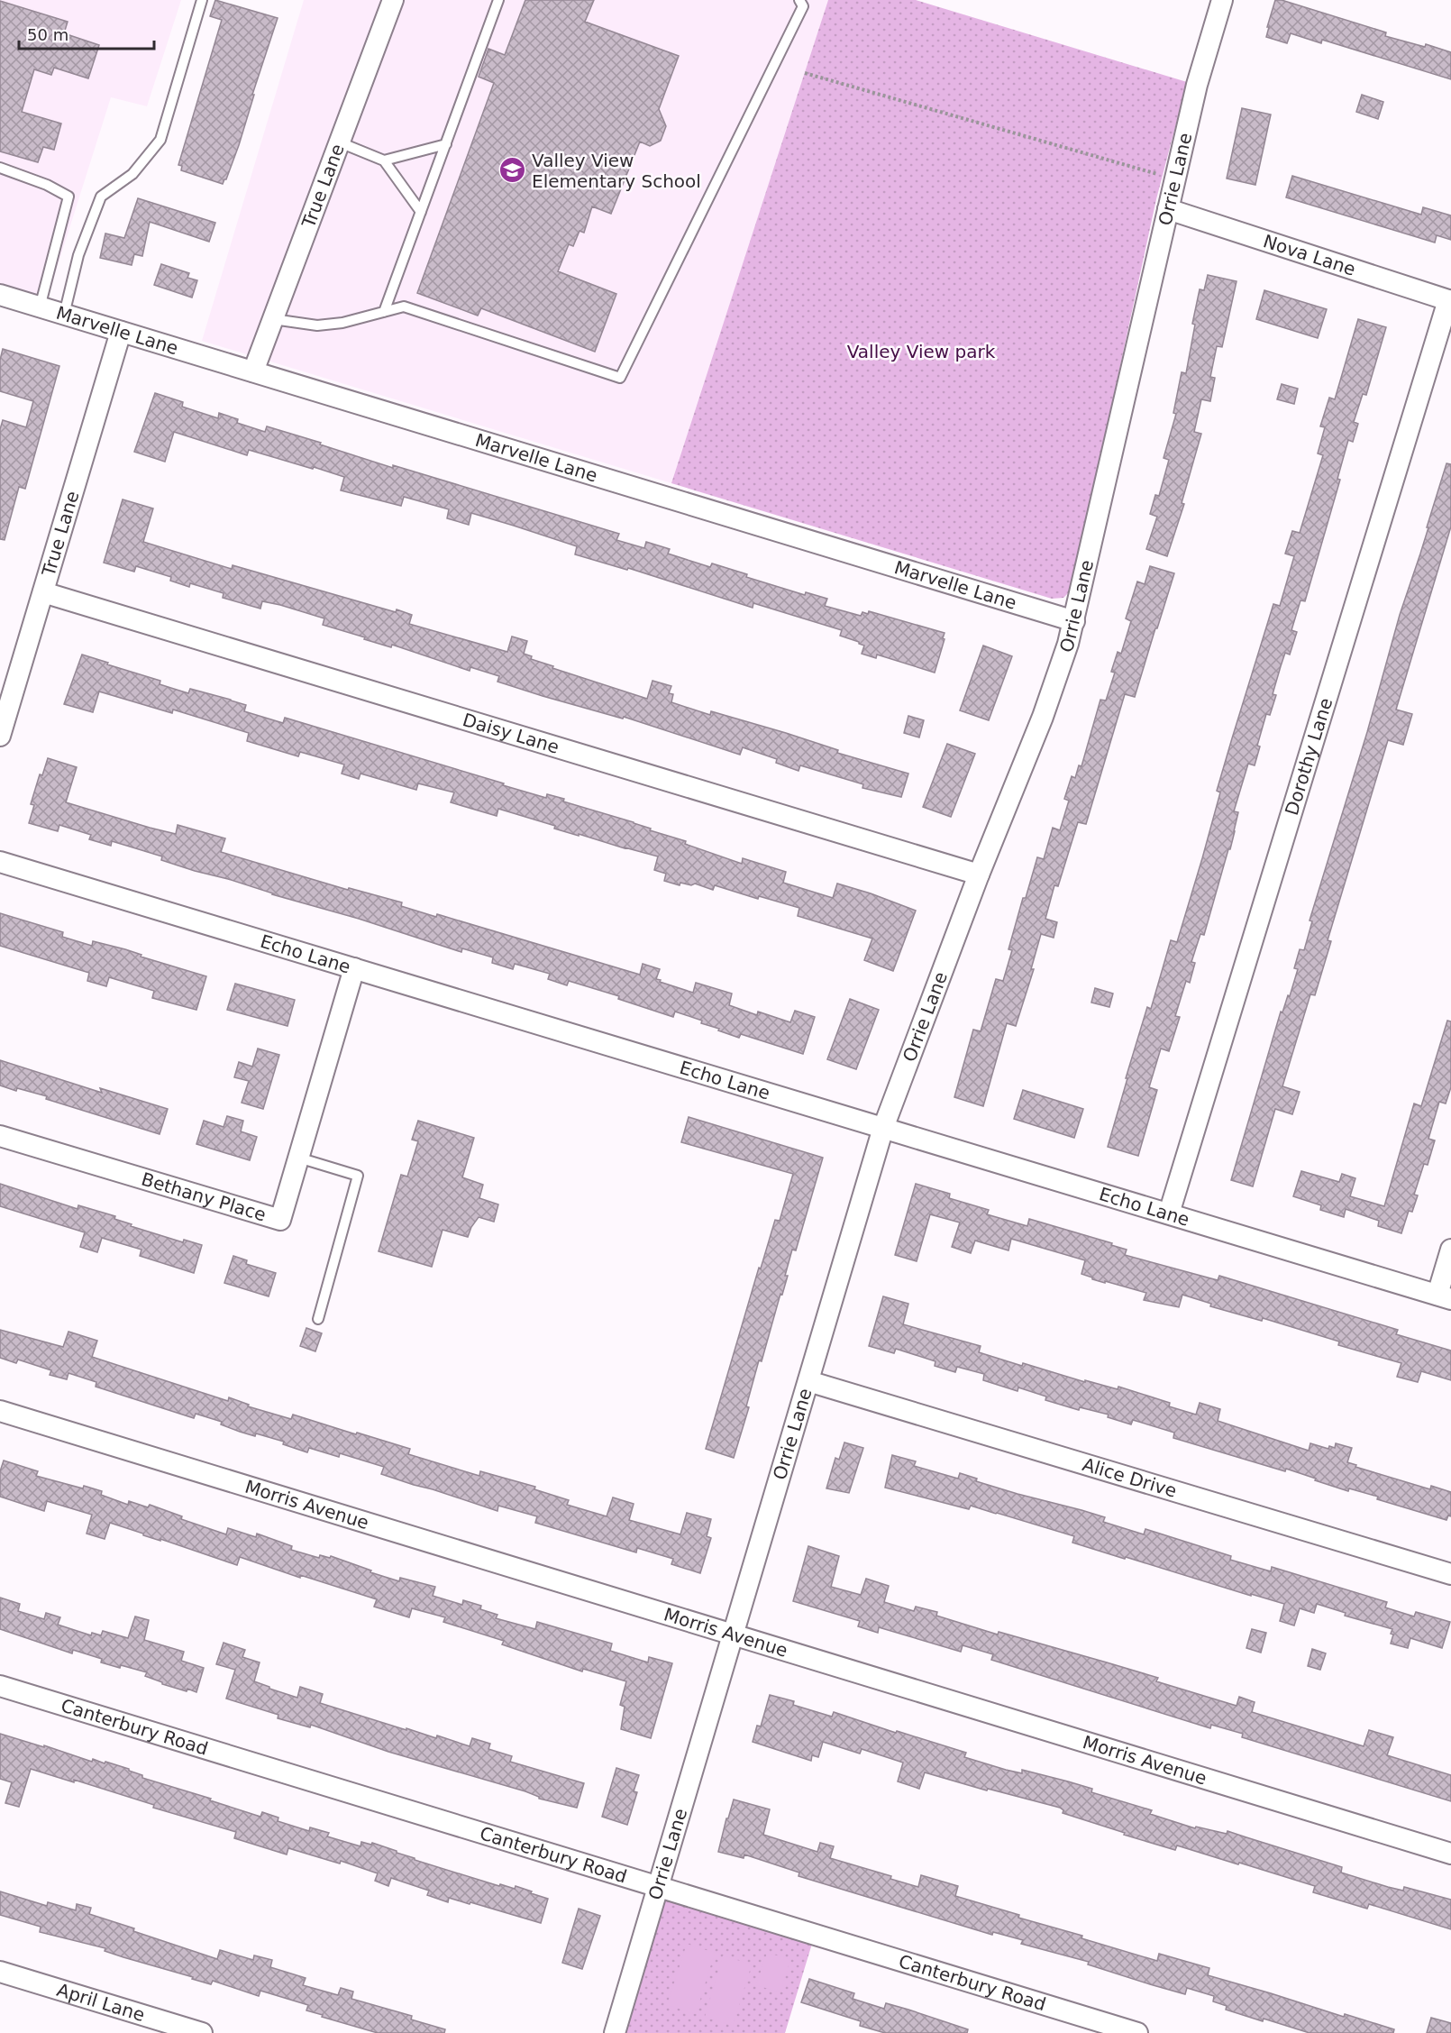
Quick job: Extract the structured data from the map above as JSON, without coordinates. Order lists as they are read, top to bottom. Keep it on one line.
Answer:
{"streets":{"street":["Orrie Lane","True Lane","Nova Lane","Marvelle Lane","Daisy Lane","Dorothy Lane","Echo Lane","Bethany Place","Alice Drive","Morris Avenue","Canterbury Road","April Lane"]},"crossings":[["Orrie Lane","Nova Lane"],["Orrie Lane","Marvelle Lane"],["Orrie Lane","Daisy Lane"],["Orrie Lane","Echo Lane"],["Orrie Lane","Alice Drive"],["Orrie Lane","Morris Avenue"],["Orrie Lane","Canterbury Road"],["True Lane","Marvelle Lane"],["True Lane","Daisy Lane"],["Nova Lane","Dorothy Lane"],["Dorothy Lane","Echo Lane"],["Echo Lane","Bethany Place"]],"parks":["Valley View park"],"places":{"school or university":["Valley View Elementary School"]},"scale_bar":"50 m"}
